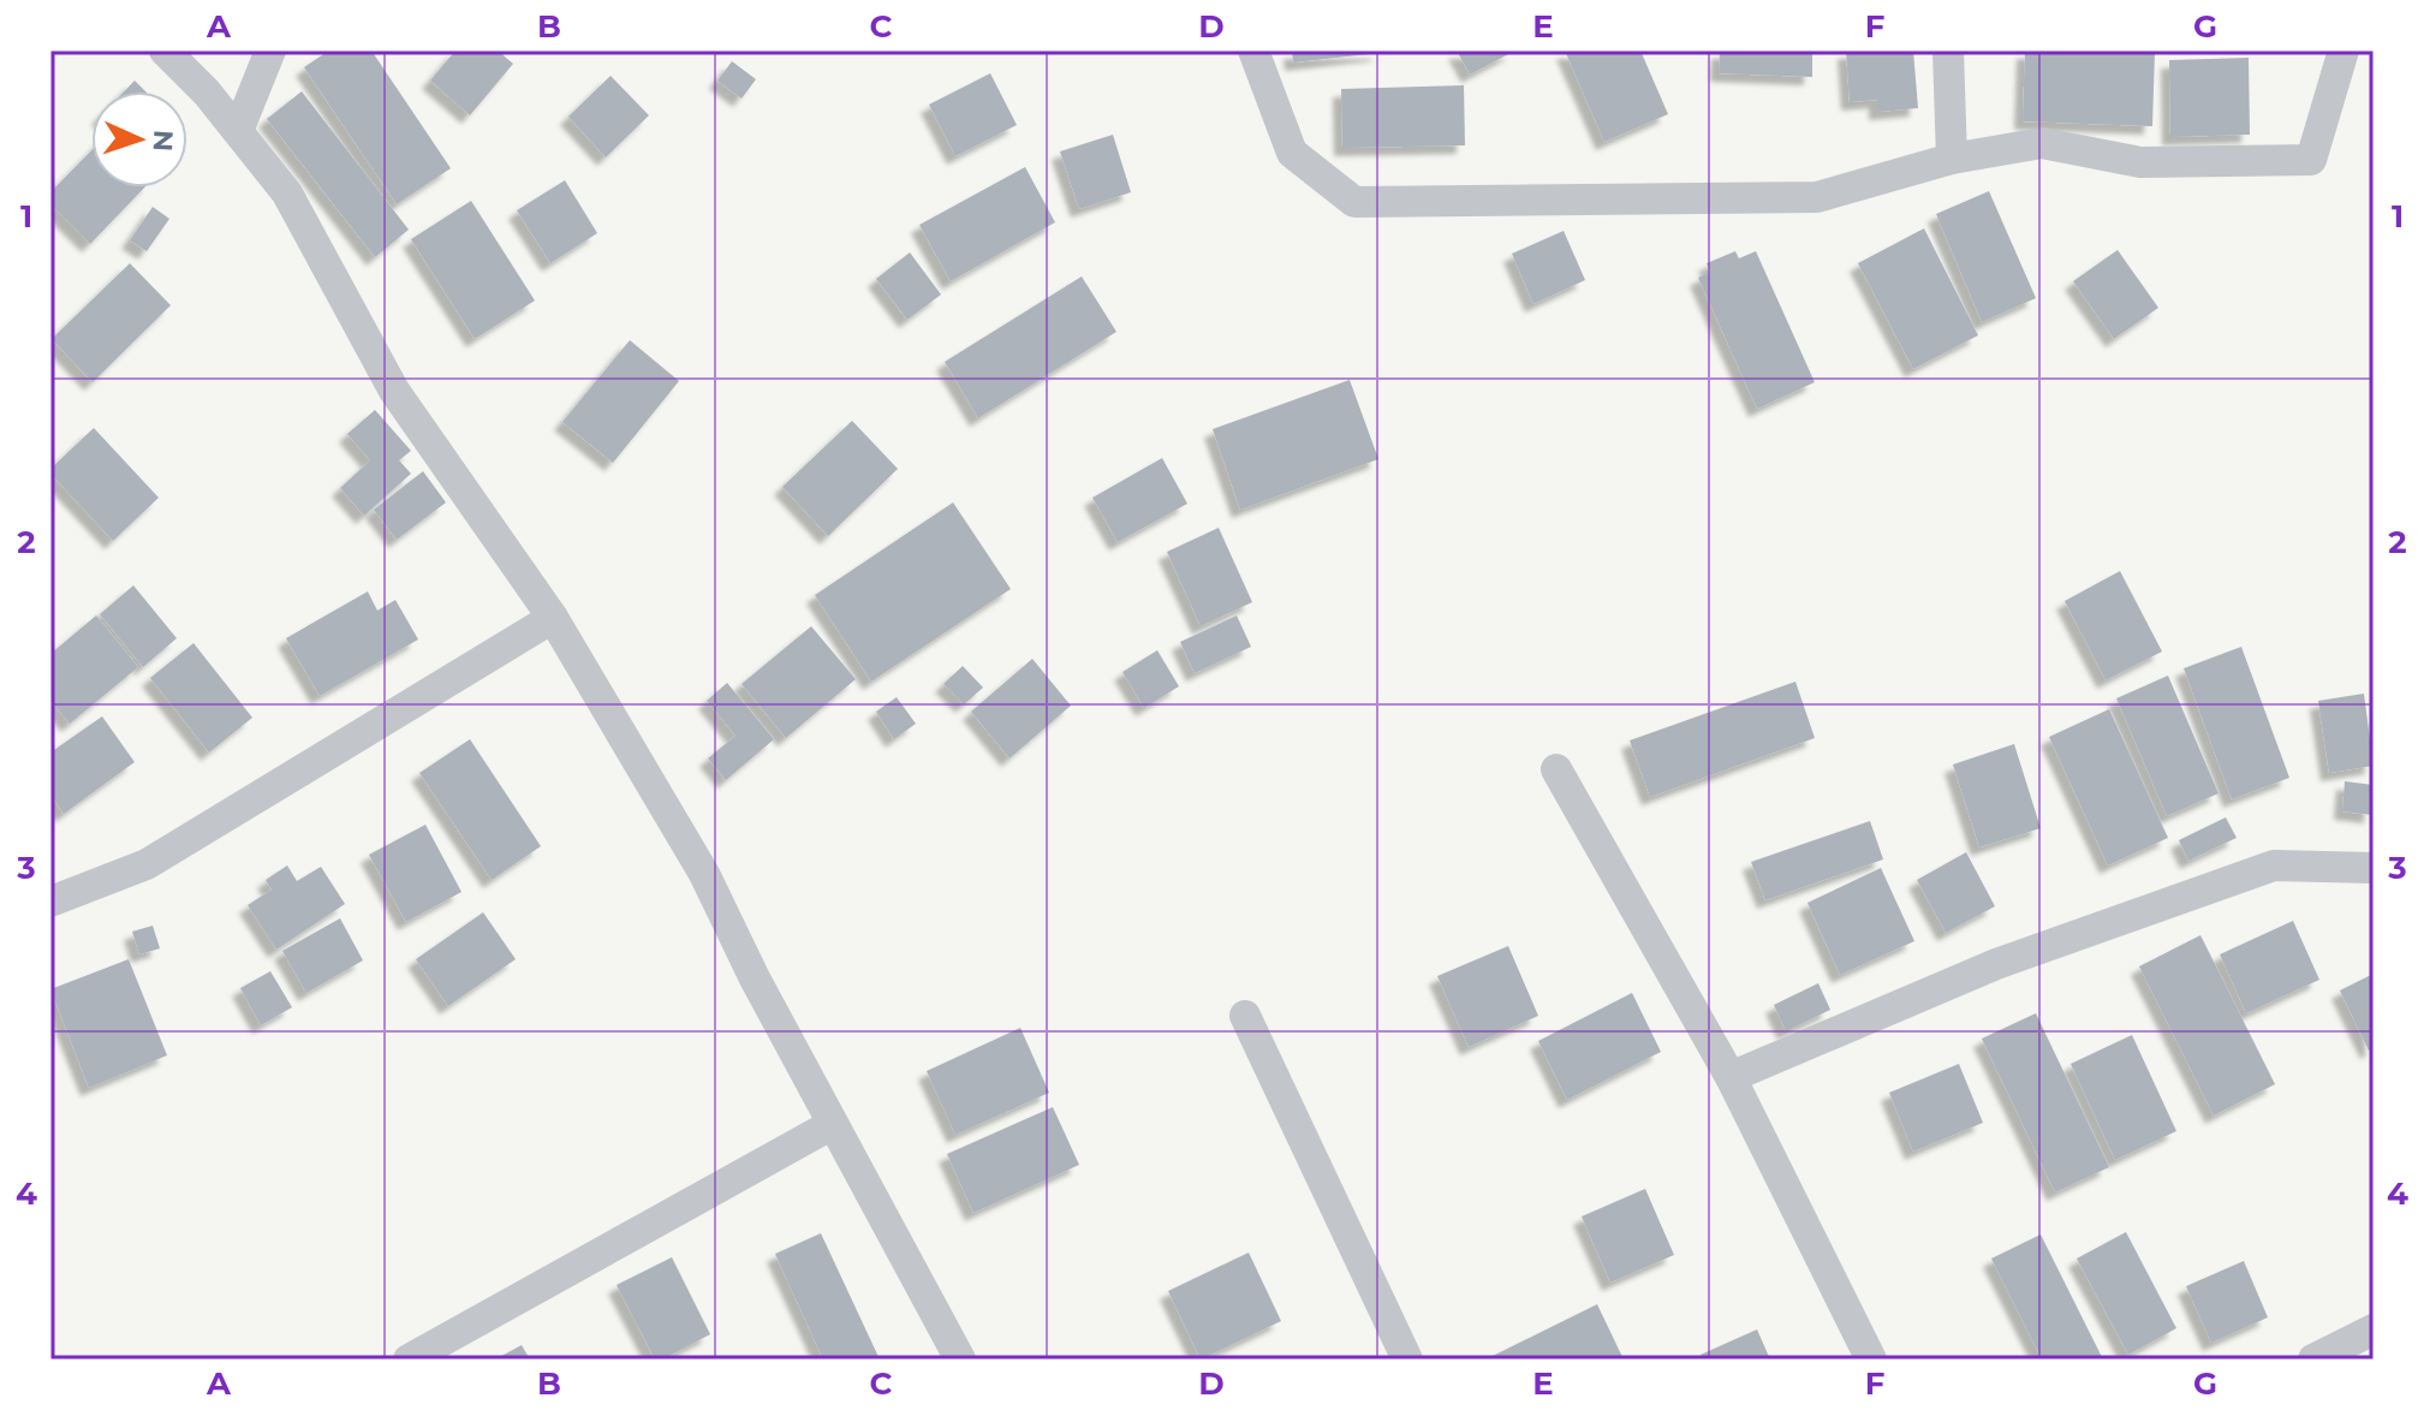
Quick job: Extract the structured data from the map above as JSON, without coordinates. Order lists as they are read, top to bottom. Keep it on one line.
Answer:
{"north":"right","grid":{"columns":["A","B","C","D","E","F","G"],"rows":["1","2","3","4"]}}
